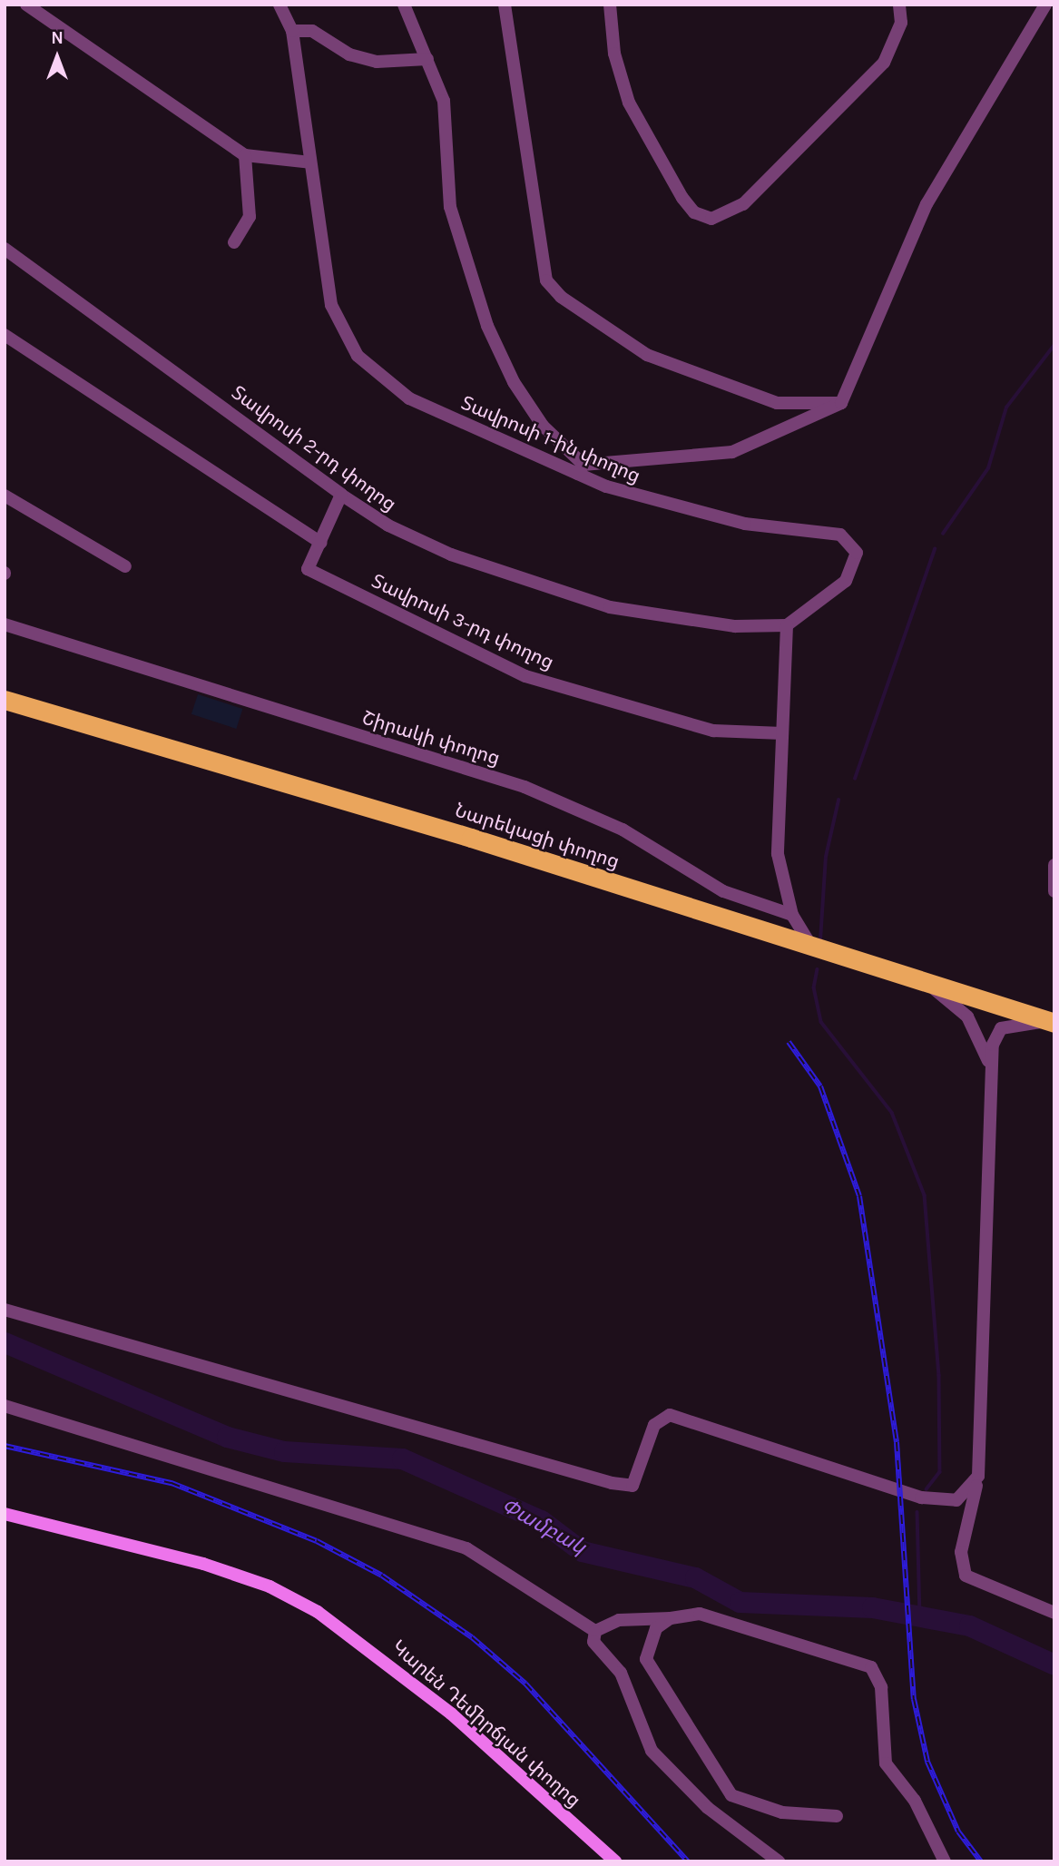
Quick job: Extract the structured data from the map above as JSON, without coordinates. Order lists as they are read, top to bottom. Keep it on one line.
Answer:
{"streets":{"highway":["Նարեկացի փողոց"],"main road":["Կարեն Դեմիրճյան փողոց"],"street":["Տավրոսի 1-ին փողոց","Տավրոսի 2-րդ փողոց","Տավրոսի 3-րդ փողոց","Շիրակի փողոց"]},"crossings":[["Տավրոսի 1-ին փողոց","Տավրոսի 2-րդ փողոց"],["Տավրոսի 2-րդ փողոց","Տավրոսի 3-րդ փողոց"]],"water":["Փամբակ"],"north":"top"}
